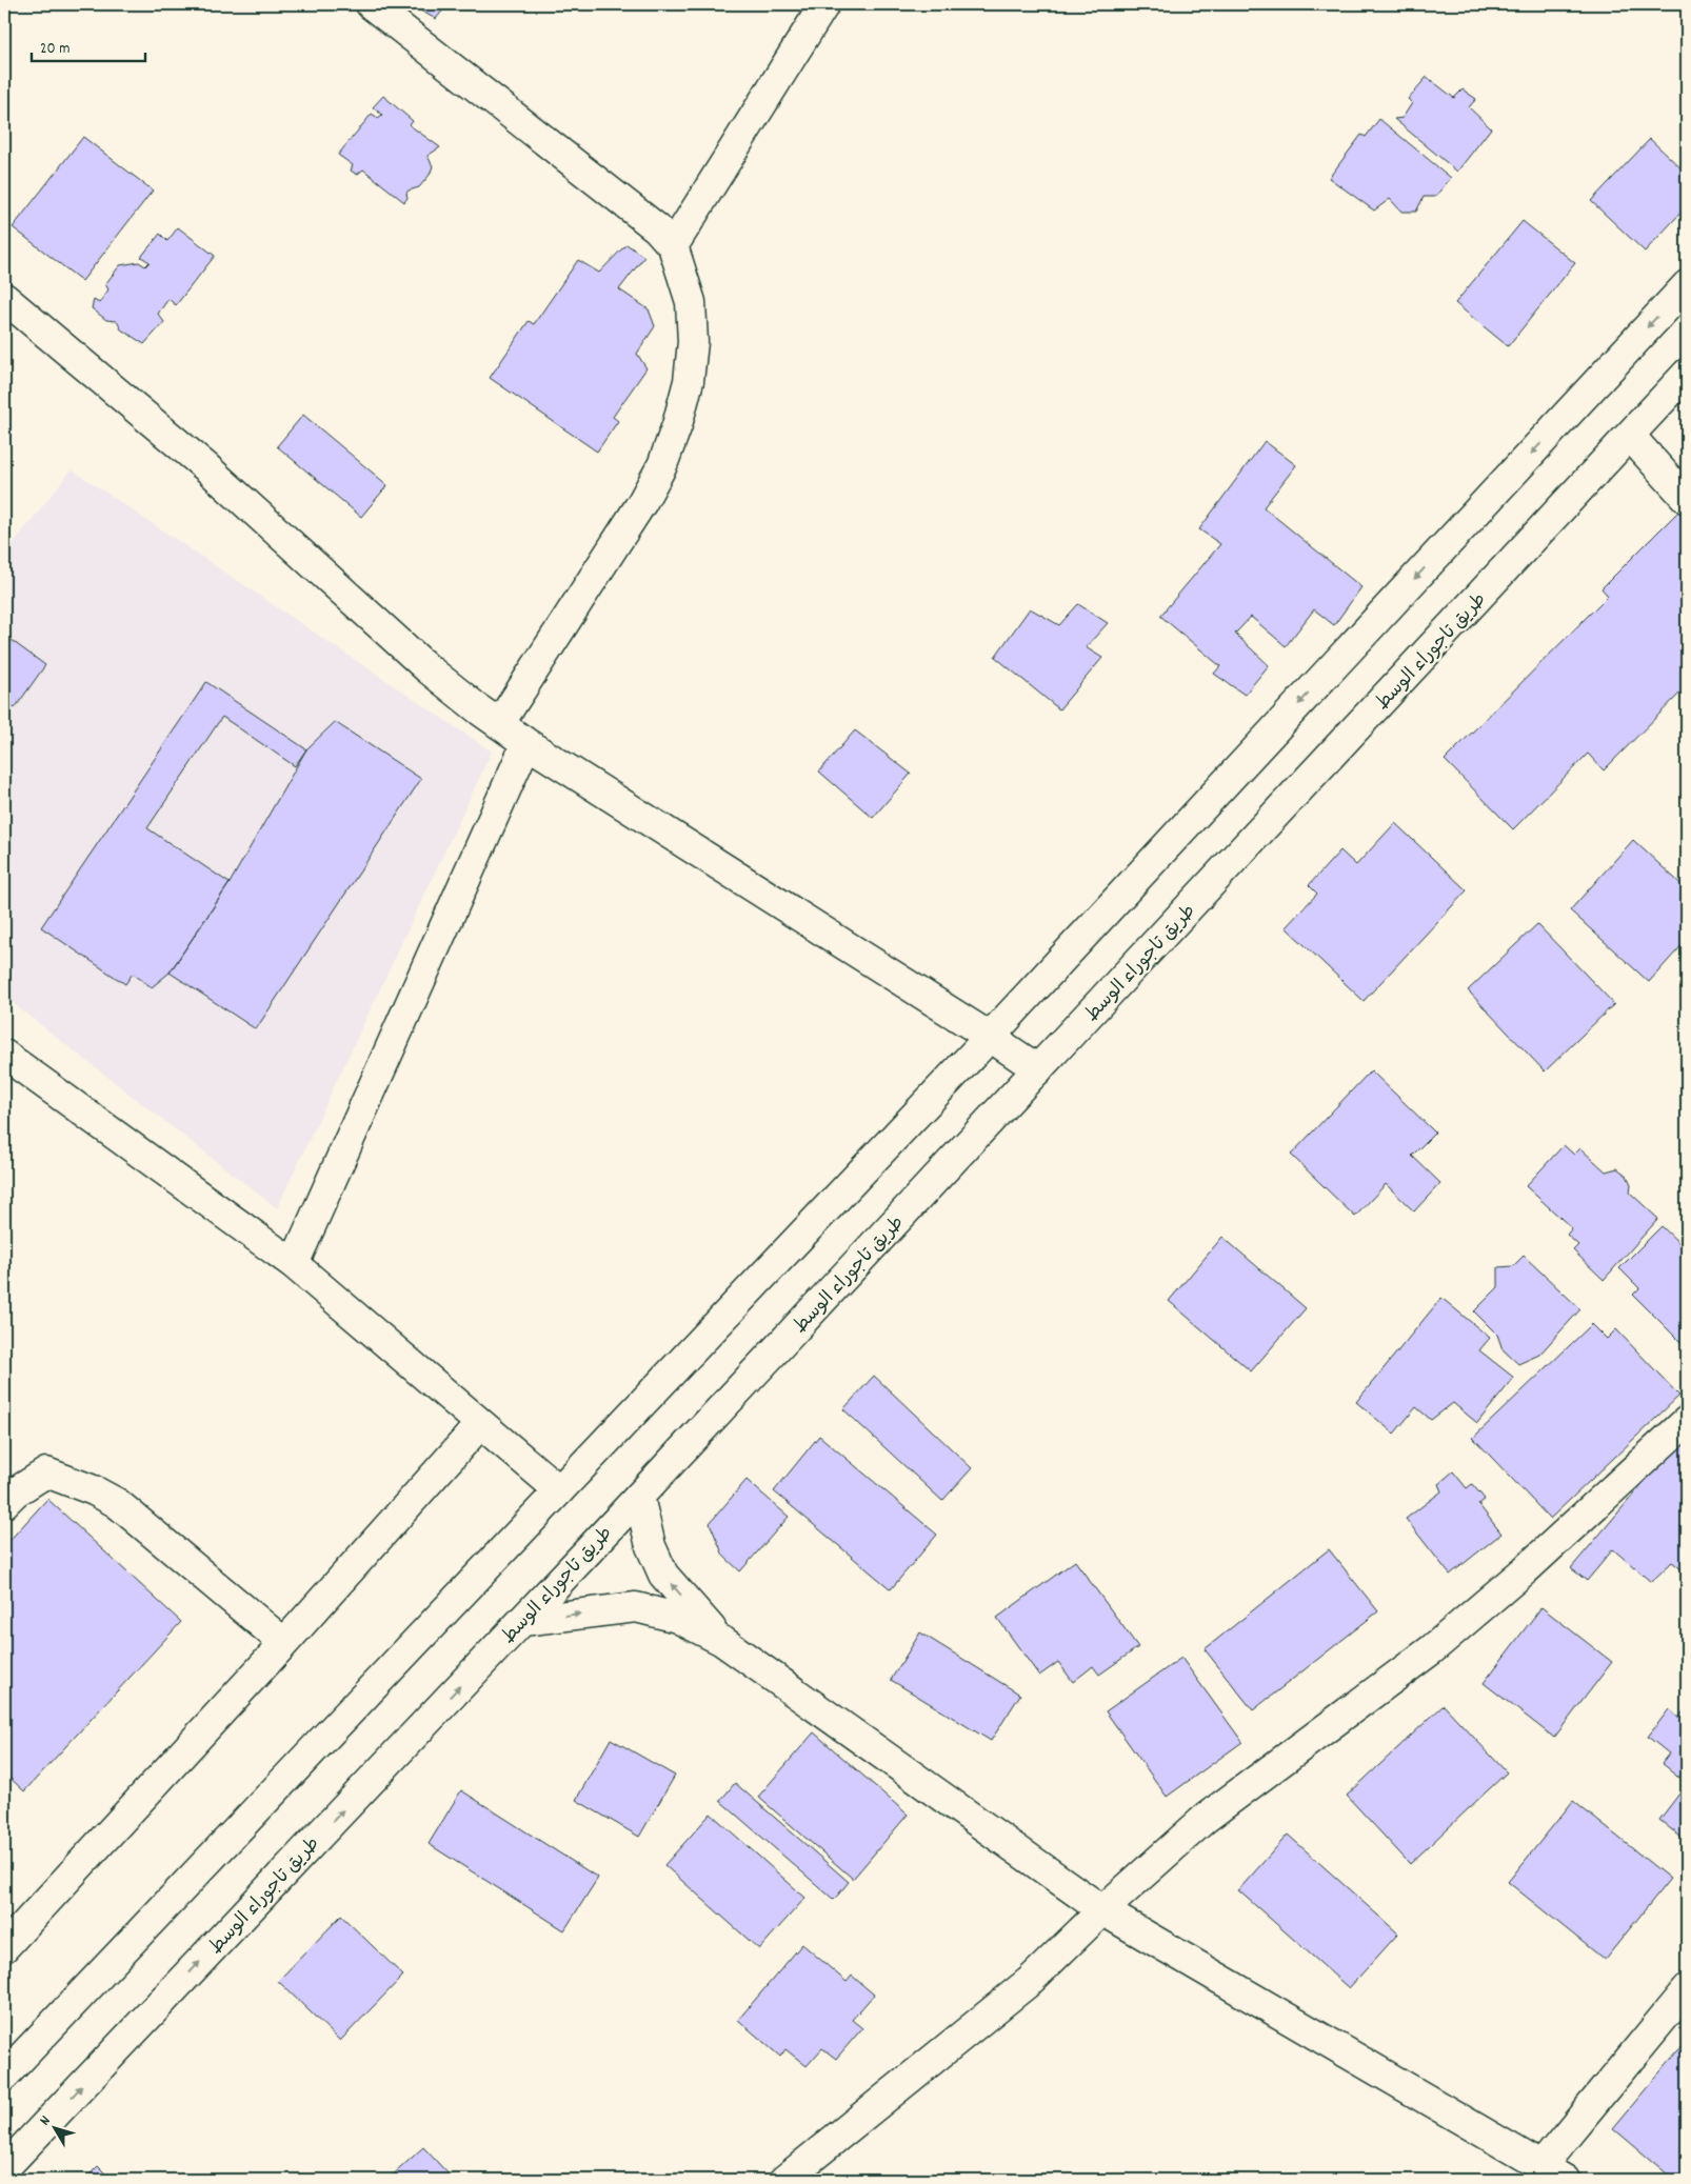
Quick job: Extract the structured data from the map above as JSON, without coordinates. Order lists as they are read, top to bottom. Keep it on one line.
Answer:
{"streets":{"street":["طريق تاجوراء الوسط"]},"scale_bar":"20 m","north":"top left"}
